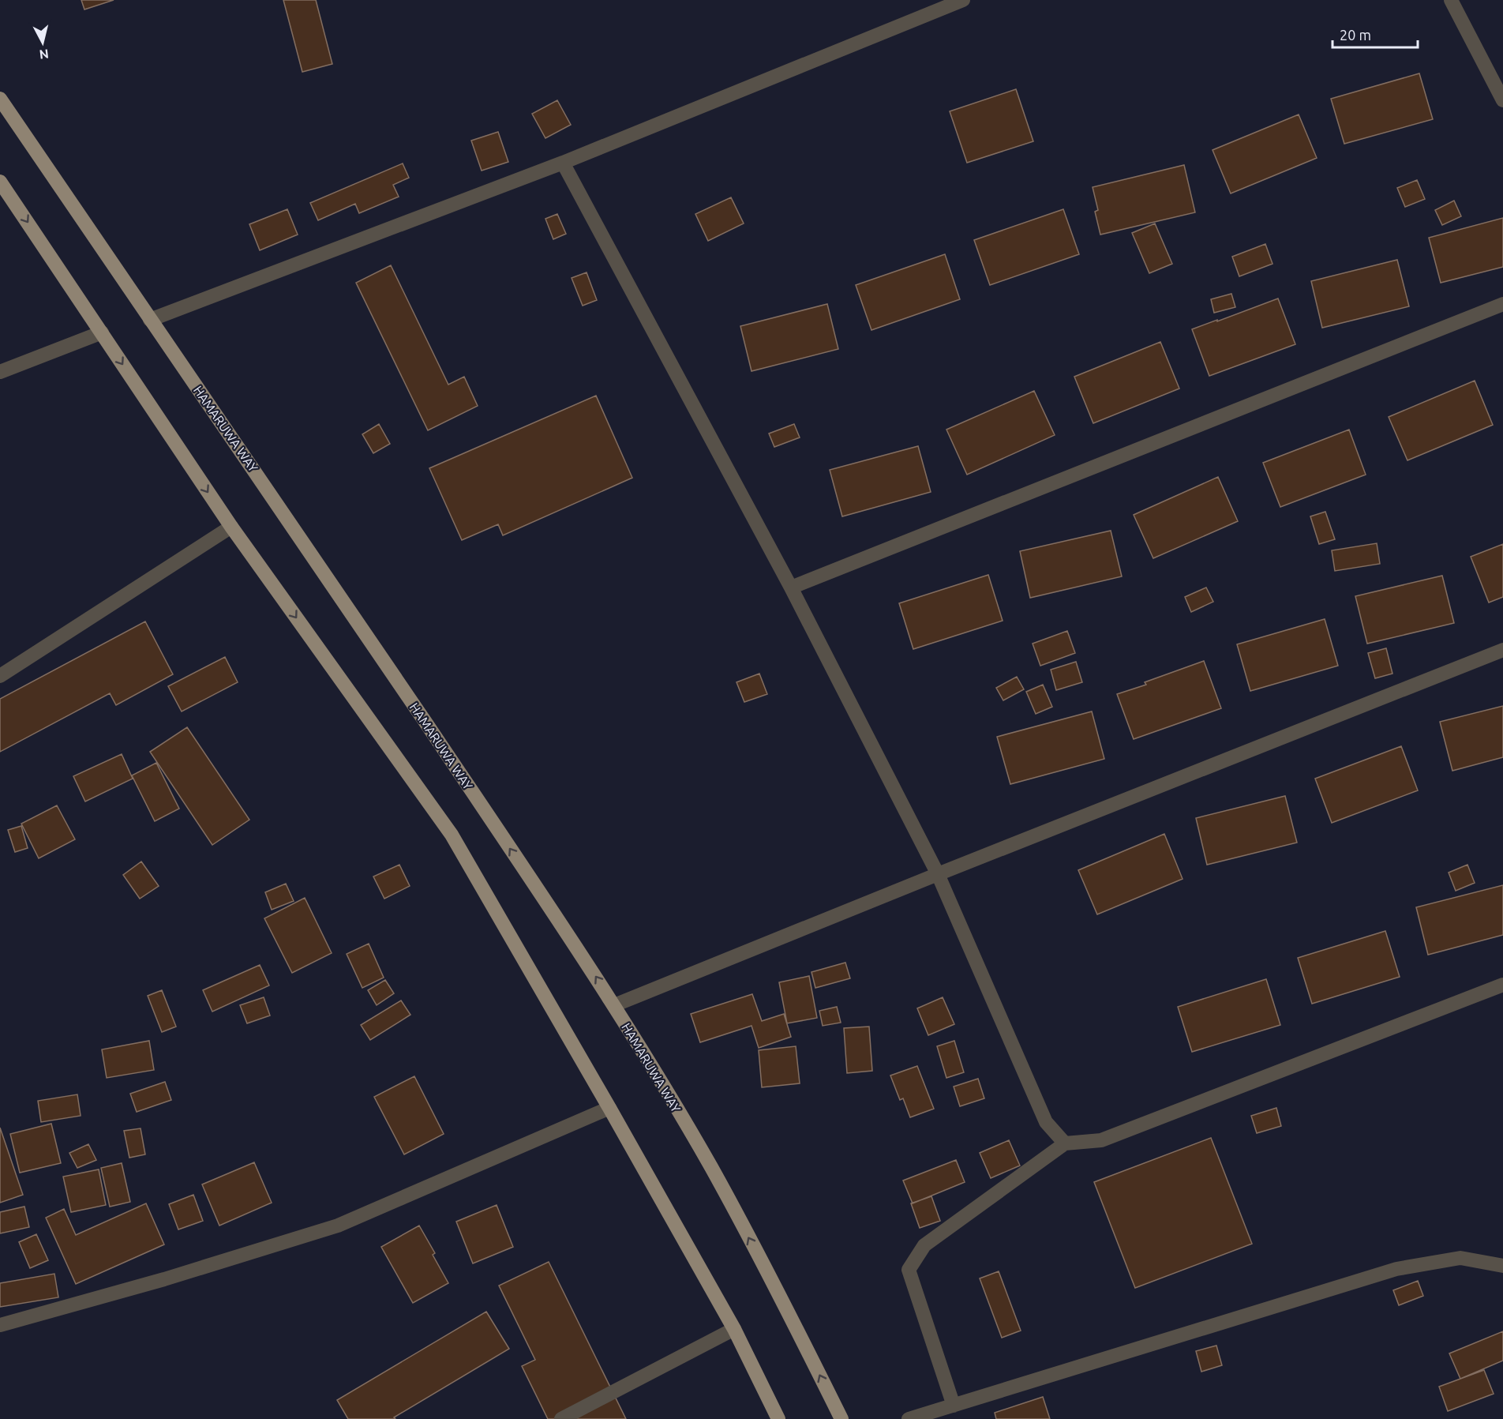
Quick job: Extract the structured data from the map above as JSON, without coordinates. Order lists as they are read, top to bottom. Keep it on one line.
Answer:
{"streets":{"main road":["HAMARUWA WAY"]},"scale_bar":"20 m","north":"bottom"}
